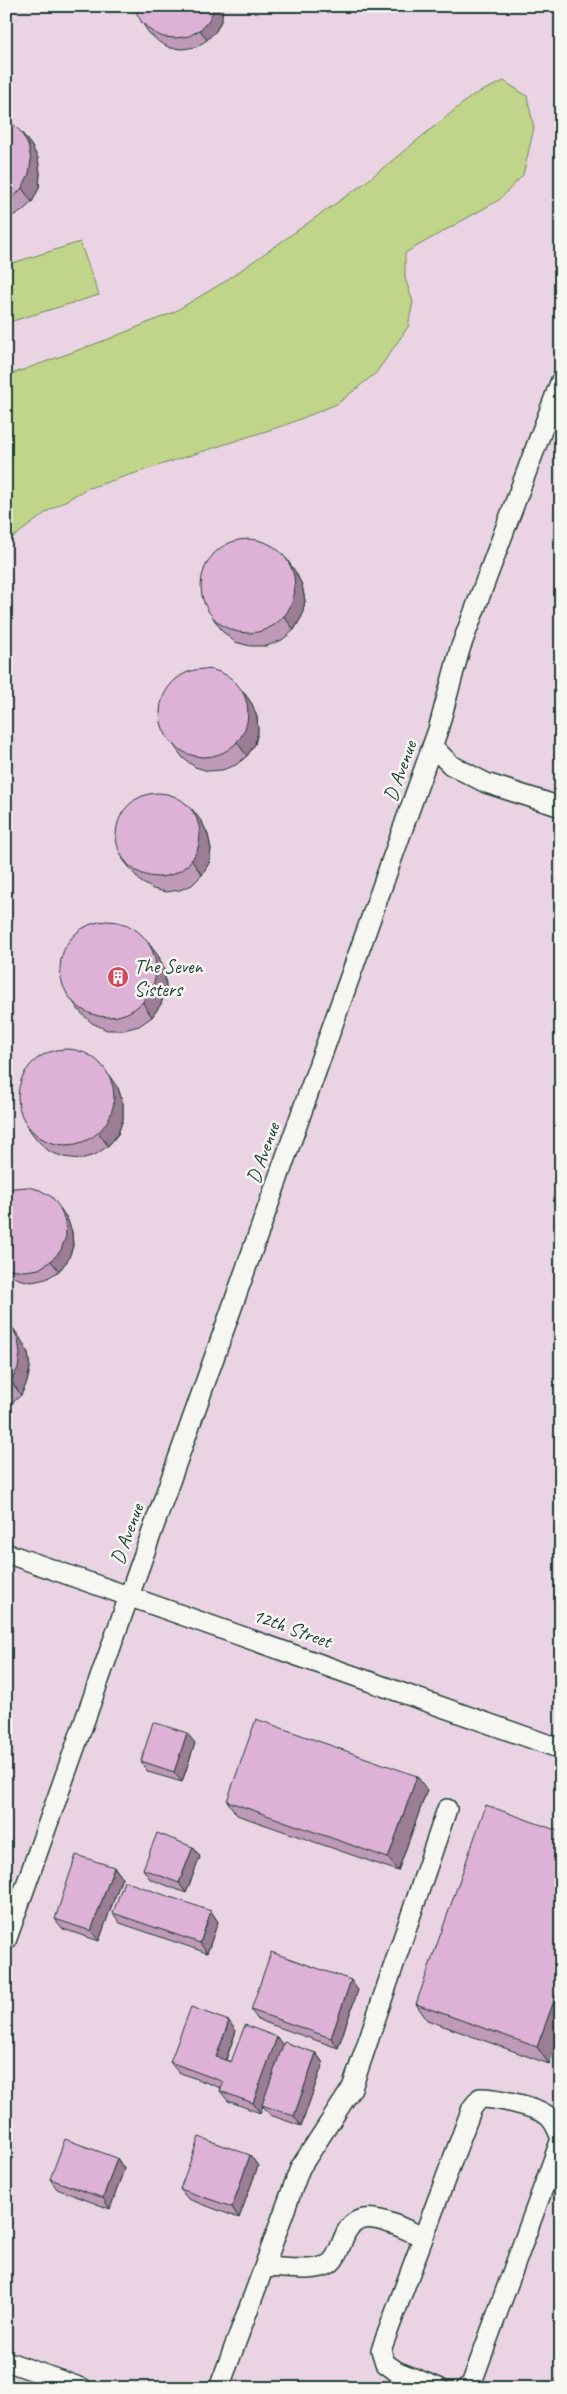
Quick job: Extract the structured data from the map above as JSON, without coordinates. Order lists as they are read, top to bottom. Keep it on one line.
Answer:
{"streets":{"lane":["D Avenue","12th Street"]},"crossings":[["D Avenue","12th Street"]],"places":{"building":["The Seven Sisters"]}}
